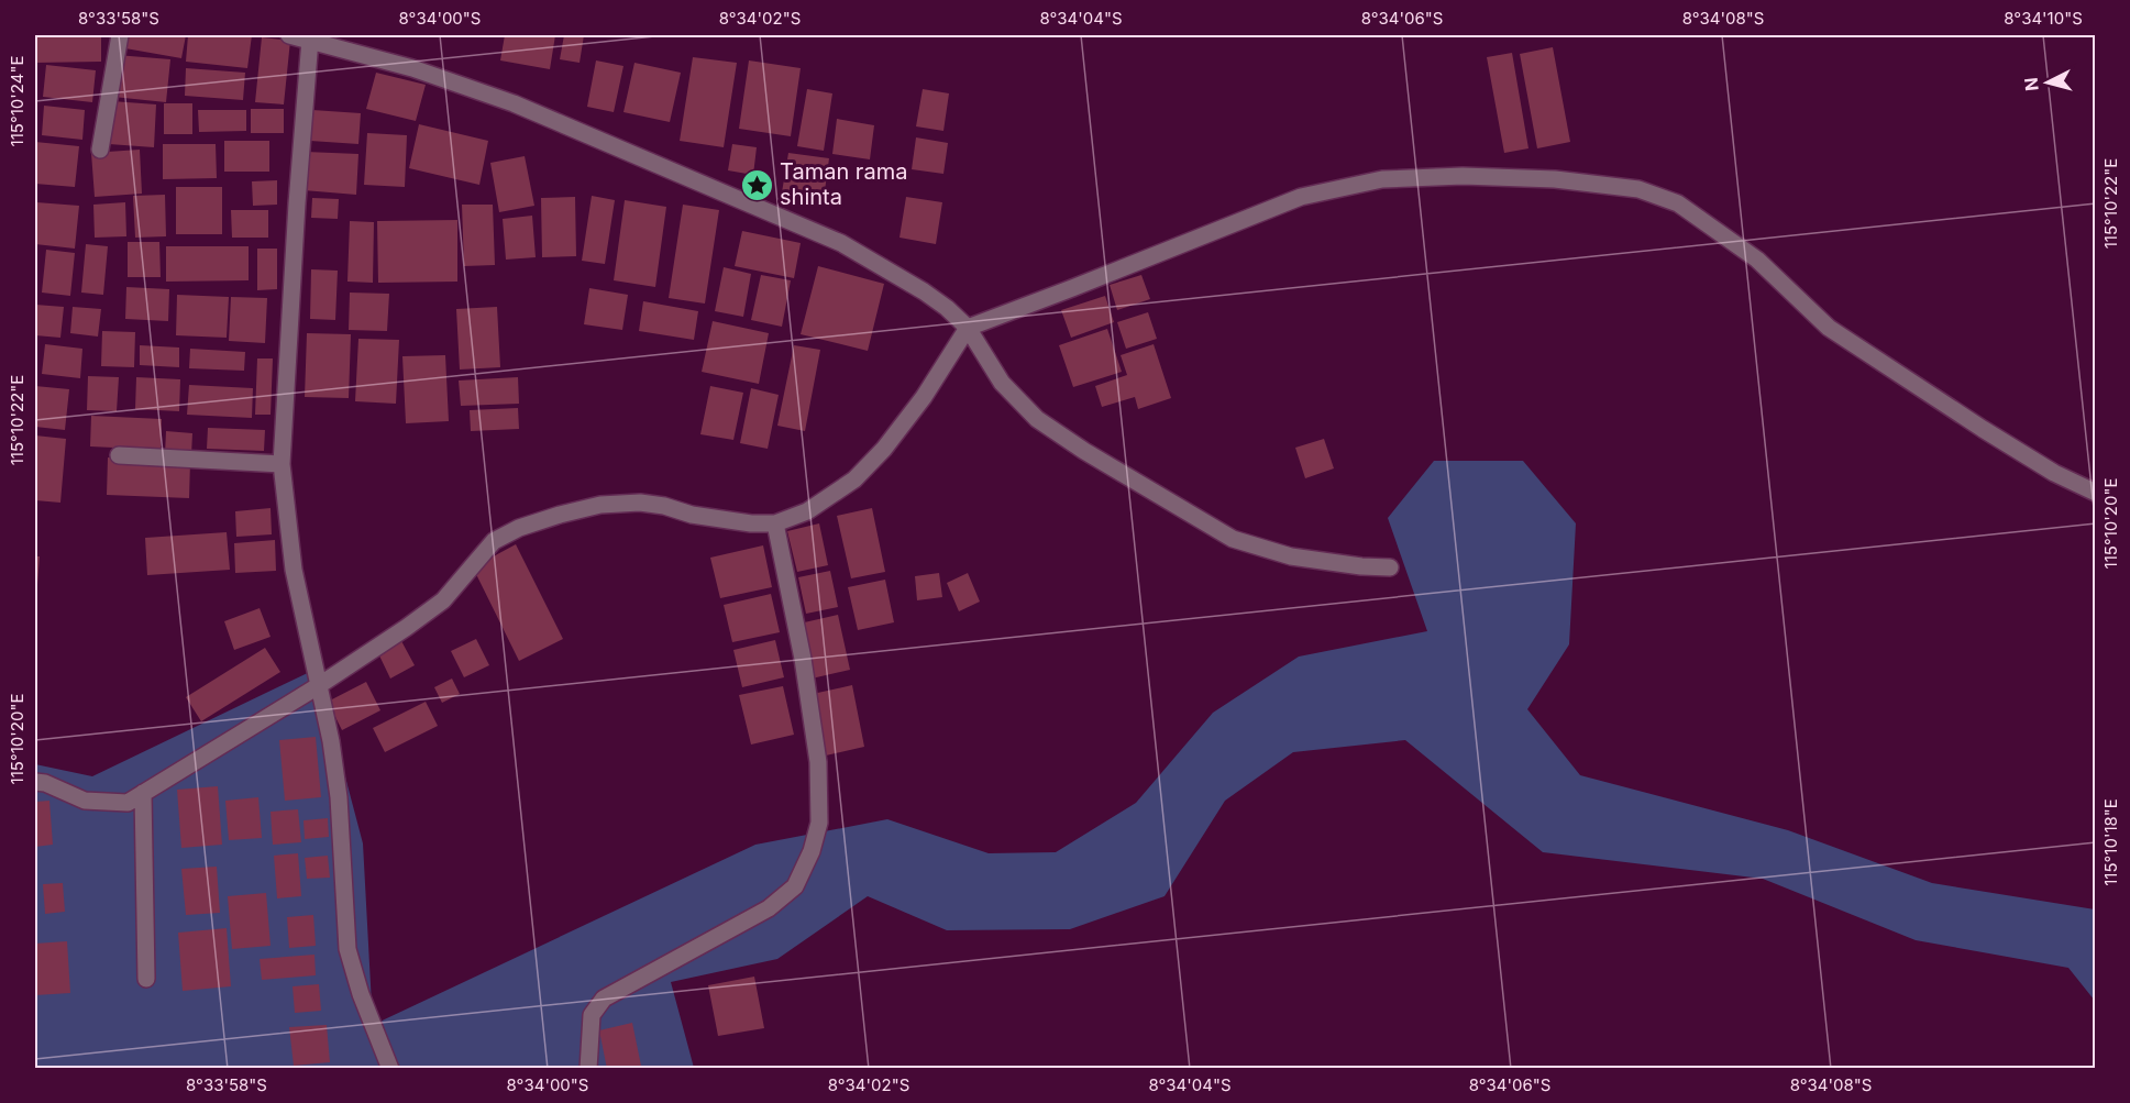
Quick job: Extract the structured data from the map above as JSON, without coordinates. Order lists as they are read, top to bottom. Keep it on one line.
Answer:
{"places":{"place":["Taman rama shinta"]},"north":"left","coordinates":["8°33'58\"S","8°34'00\"S","8°34'02\"S","8°34'04\"S","8°34'06\"S","8°34'08\"S","8°34'10\"S","115°10'24\"E","115°10'22\"E","115°10'20\"E","115°10'18\"E"]}
